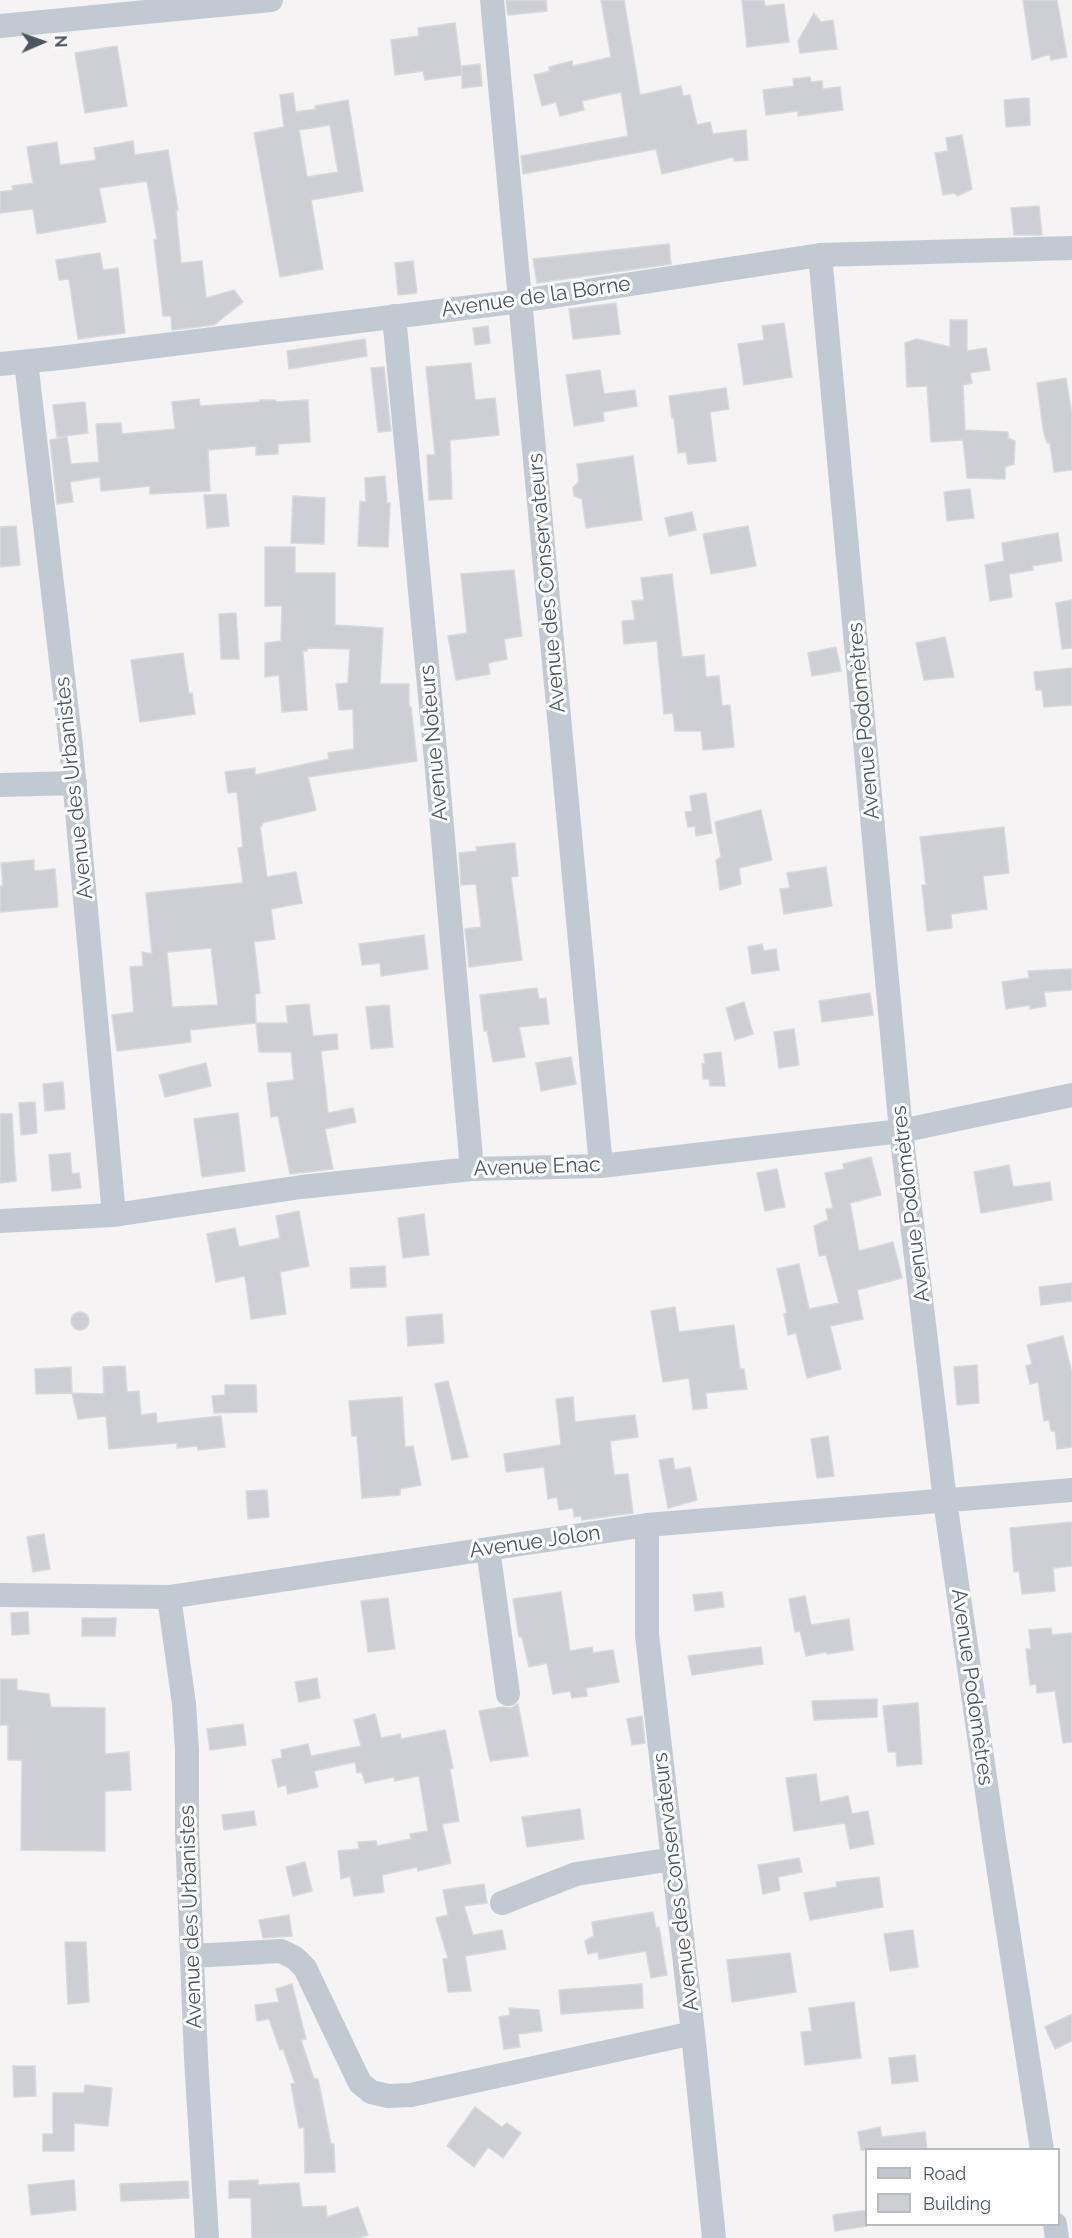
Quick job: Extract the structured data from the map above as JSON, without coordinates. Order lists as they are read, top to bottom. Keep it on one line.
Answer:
{"streets":{"street":["Avenue de la Borne","Avenue des Conservateurs","Avenue Podomètres","Avenue Noteurs","Avenue des Urbanistes","Avenue Enac","Avenue Jolon"]},"crossings":[["Avenue de la Borne","Avenue des Conservateurs"],["Avenue de la Borne","Avenue Podomètres"],["Avenue de la Borne","Avenue Noteurs"],["Avenue de la Borne","Avenue des Urbanistes"],["Avenue des Conservateurs","Avenue Enac"],["Avenue des Conservateurs","Avenue Jolon"],["Avenue Podomètres","Avenue Enac"],["Avenue Podomètres","Avenue Jolon"],["Avenue Noteurs","Avenue Enac"],["Avenue des Urbanistes","Avenue Enac"],["Avenue des Urbanistes","Avenue Jolon"]],"legend":["Road","Building"],"north":"right"}
